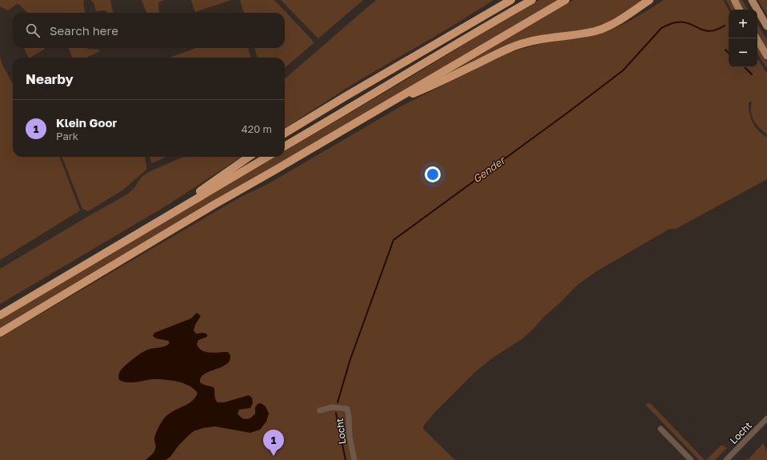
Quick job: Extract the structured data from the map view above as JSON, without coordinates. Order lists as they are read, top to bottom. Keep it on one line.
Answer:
{"streets":{"street":["Locht"]},"water":["Gender"],"page":{"map_buttons":["+","−"],"search":"Search here","heading":"Nearby","list":[{"mark":"1","name":"Klein Goor","note":"Park","value":"420 m"}],"pins":"1"}}
